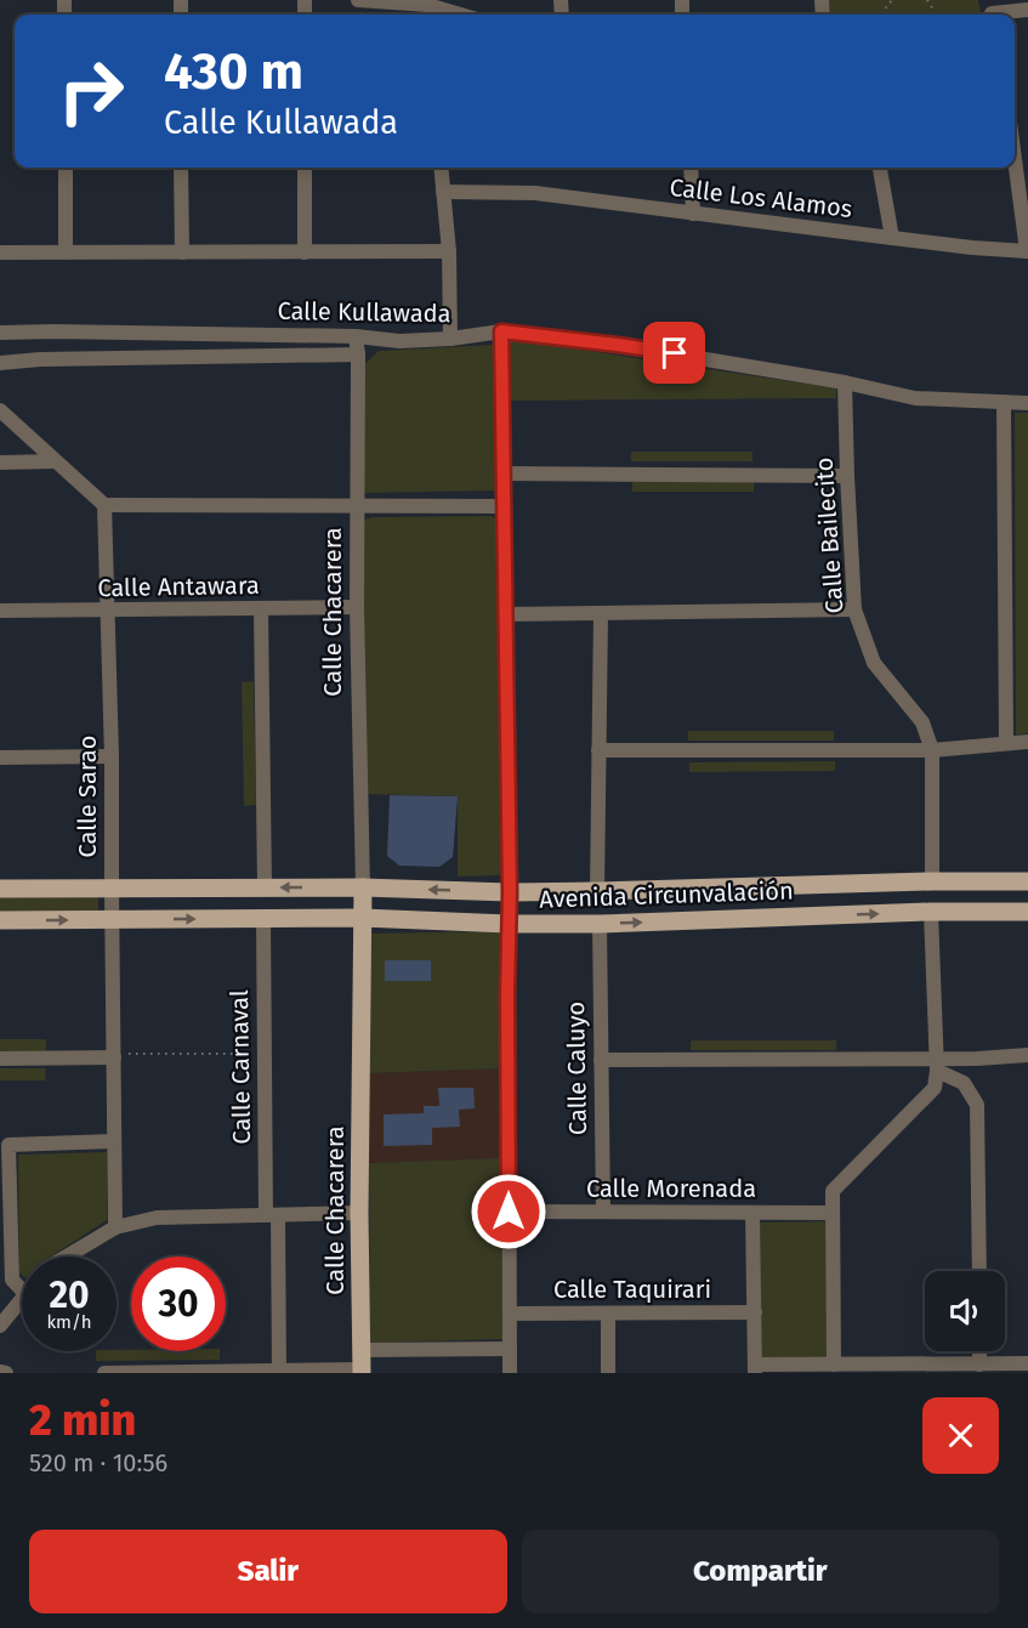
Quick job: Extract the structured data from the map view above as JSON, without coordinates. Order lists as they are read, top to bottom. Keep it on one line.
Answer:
{"streets":{"main road":["Calle Chacarera","Avenida Circunvalación"],"street":["Calle Los Alamos","Calle Kullawada","Calle Bailecito","Calle Antawara","Calle Sarao","Calle Carnaval","Calle Caluyo","Calle Morenada","Calle Taquirari"]},"crossings":[["Calle Kullawada","Calle Bailecito"],["Calle Kullawada","Calle Chacarera"],["Calle Bailecito","Avenida Circunvalación"],["Calle Antawara","Calle Chacarera"],["Calle Antawara","Calle Sarao"],["Calle Chacarera","Avenida Circunvalación"],["Calle Sarao","Avenida Circunvalación"],["Avenida Circunvalación","Calle Carnaval"],["Avenida Circunvalación","Calle Caluyo"],["Calle Caluyo","Calle Morenada"]],"page":{"turn":["430 m","Calle Kullawada"],"speed":"20 km/h","limit":"30","heading":["2 min","520 m · 10:56"],"buttons":["Salir","Compartir"]}}
